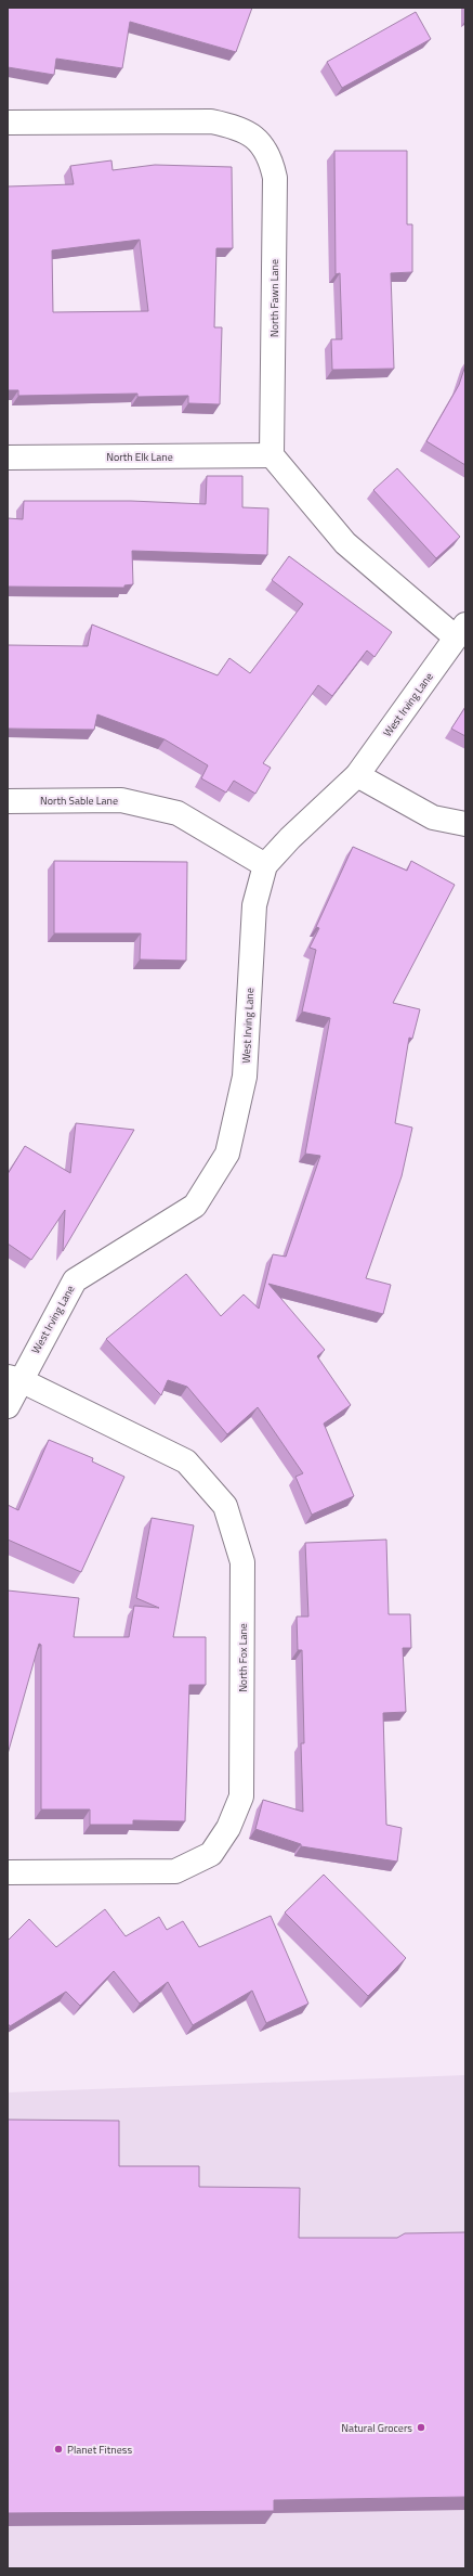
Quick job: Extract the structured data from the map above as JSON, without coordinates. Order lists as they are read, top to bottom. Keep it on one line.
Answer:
{"streets":{"street":["North Fawn Lane","North Elk Lane","West Irving Lane","North Sable Lane","North Fox Lane"]},"crossings":[["North Fawn Lane","North Elk Lane"],["West Irving Lane","North Sable Lane"],["West Irving Lane","North Fox Lane"]],"places":["Natural Grocers","Planet Fitness"]}
